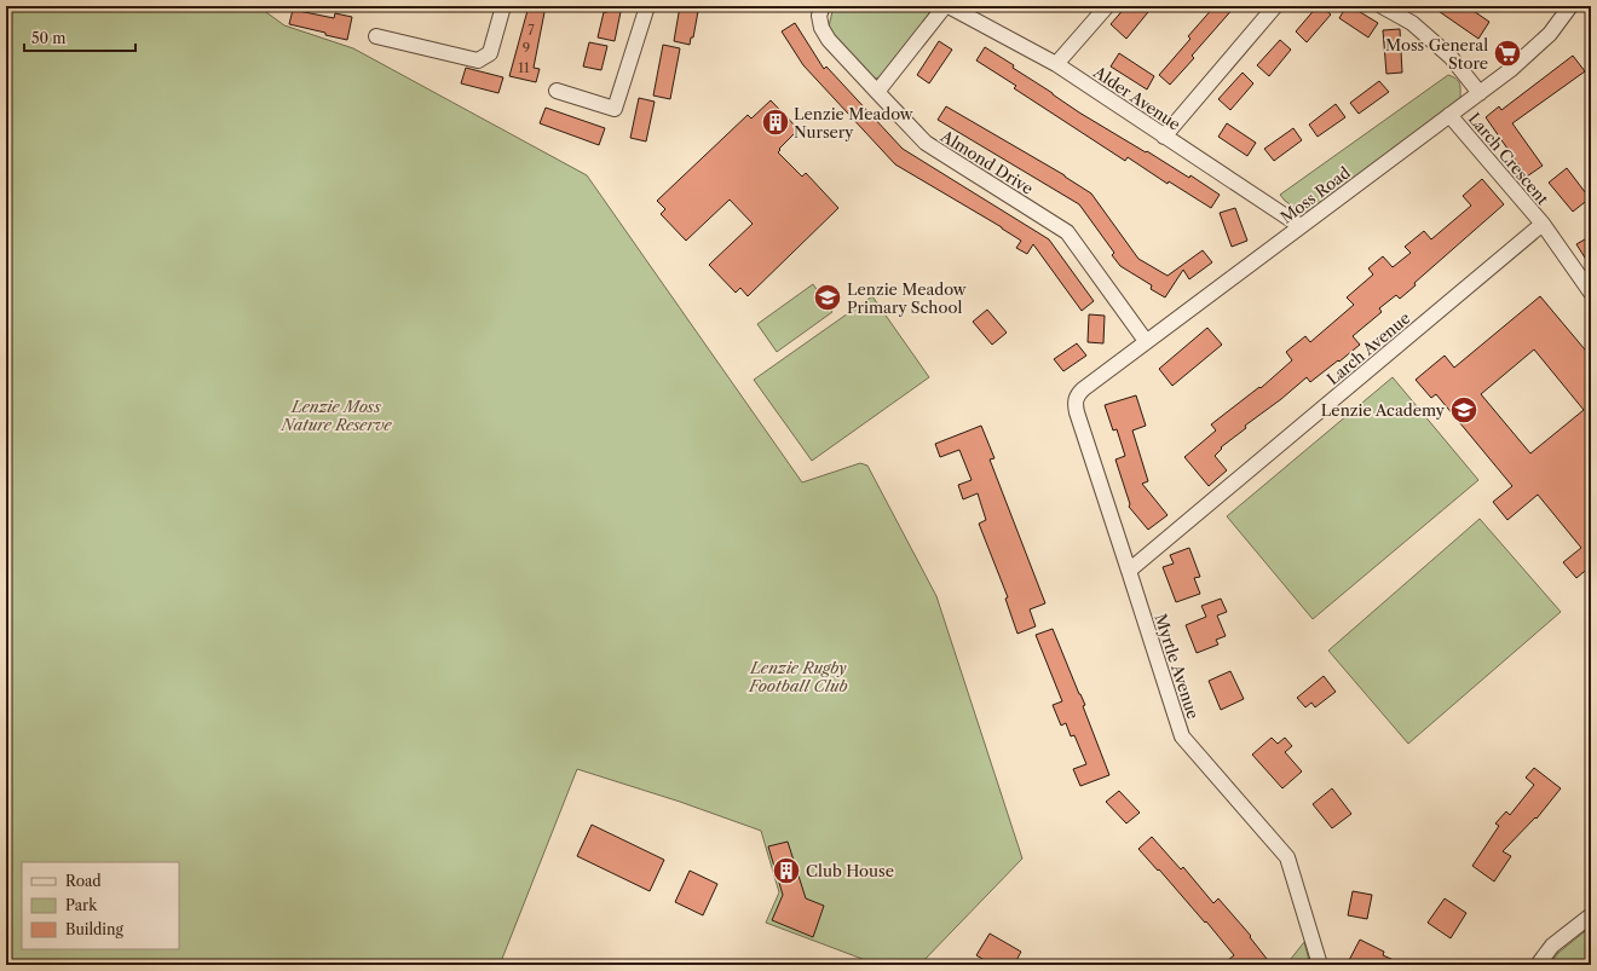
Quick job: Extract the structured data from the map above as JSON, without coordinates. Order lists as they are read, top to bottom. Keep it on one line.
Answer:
{"streets":{"street":["Alder Avenue","Larch Crescent","Almond Drive","Moss Road","Larch Avenue","Myrtle Avenue"]},"crossings":[["Alder Avenue","Moss Road"],["Larch Crescent","Moss Road"],["Larch Crescent","Larch Avenue"],["Almond Drive","Moss Road"],["Moss Road","Myrtle Avenue"],["Larch Avenue","Myrtle Avenue"]],"parks":["Lenzie Moss Nature Reserve","Lenzie Rugby Football Club"],"places":{"supermarket":["Moss General Store"],"building":["Lenzie Meadow Nursery","Club House"],"school or university":["Lenzie Meadow Primary School","Lenzie Academy"]},"house_numbers":["7","9","11"],"legend":["Road","Park","Building"],"scale_bar":"50 m"}
